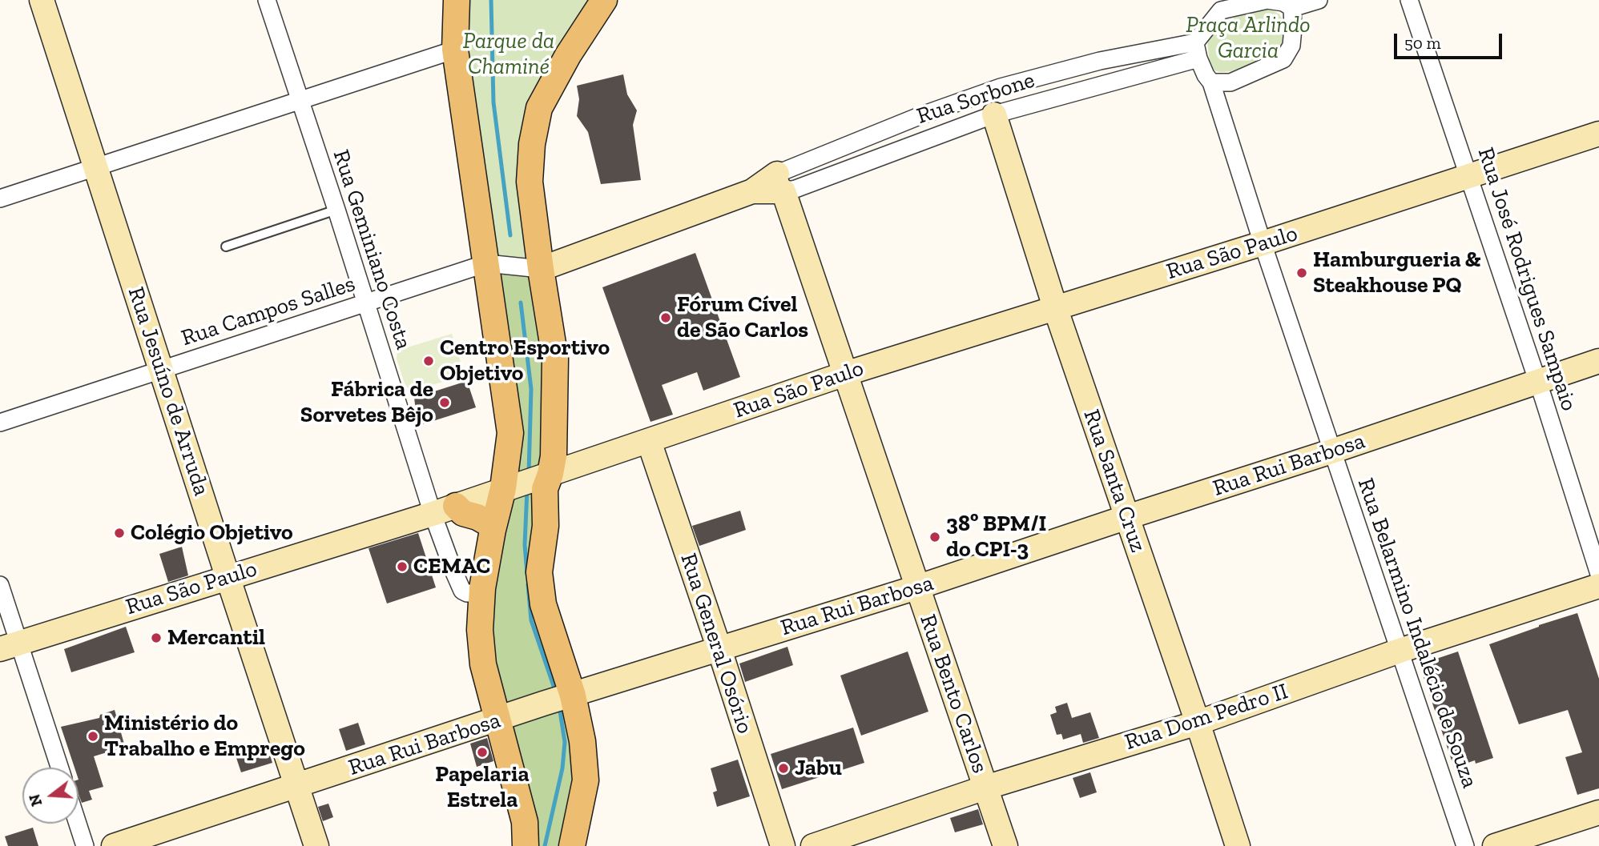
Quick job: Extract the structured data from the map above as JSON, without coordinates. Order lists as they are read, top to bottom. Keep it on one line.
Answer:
{"streets":{"street":["Rua Sorbone","Rua Geminiano Costa","Rua São Paulo","Rua José Rodrigues Sampaio","Rua Campos Salles","Rua Jesuíno de Arruda","Rua Rui Barbosa","Rua Santa Cruz","Rua Belarmino Indalécio de Souza","Rua General Osório","Rua Bento Carlos","Rua Dom Pedro II"]},"crossings":[["Rua Sorbone","Rua Campos Salles"],["Rua Sorbone","Rua Santa Cruz"],["Rua Sorbone","Rua Belarmino Indalécio de Souza"],["Rua Sorbone","Rua Bento Carlos"],["Rua Geminiano Costa","Rua São Paulo"],["Rua Geminiano Costa","Rua Campos Salles"],["Rua São Paulo","Rua José Rodrigues Sampaio"],["Rua São Paulo","Rua Jesuíno de Arruda"],["Rua São Paulo","Rua Santa Cruz"],["Rua São Paulo","Rua Belarmino Indalécio de Souza"],["Rua São Paulo","Rua General Osório"],["Rua São Paulo","Rua Bento Carlos"],["Rua José Rodrigues Sampaio","Rua Rui Barbosa"],["Rua Campos Salles","Rua Jesuíno de Arruda"],["Rua Jesuíno de Arruda","Rua Rui Barbosa"],["Rua Rui Barbosa","Rua Santa Cruz"],["Rua Rui Barbosa","Rua Belarmino Indalécio de Souza"],["Rua Rui Barbosa","Rua General Osório"],["Rua Rui Barbosa","Rua Bento Carlos"],["Rua Santa Cruz","Rua Dom Pedro II"],["Rua Belarmino Indalécio de Souza","Rua Dom Pedro II"],["Rua Bento Carlos","Rua Dom Pedro II"]],"parks":["Praça Arlindo Garcia","Parque da Chaminé"],"places":["Hamburgueria & Steakhouse PQ","Fórum Cível de São Carlos","Centro Esportivo Objetivo","Fábrica de Sorvetes Bêjo","Colégio Objetivo","38º BPM/I do CPI-3","CEMAC","Mercantil","Ministério do Trabalho e Emprego","Papelaria Estrela","Jabu"],"scale_bar":"50 m","north":"left"}
